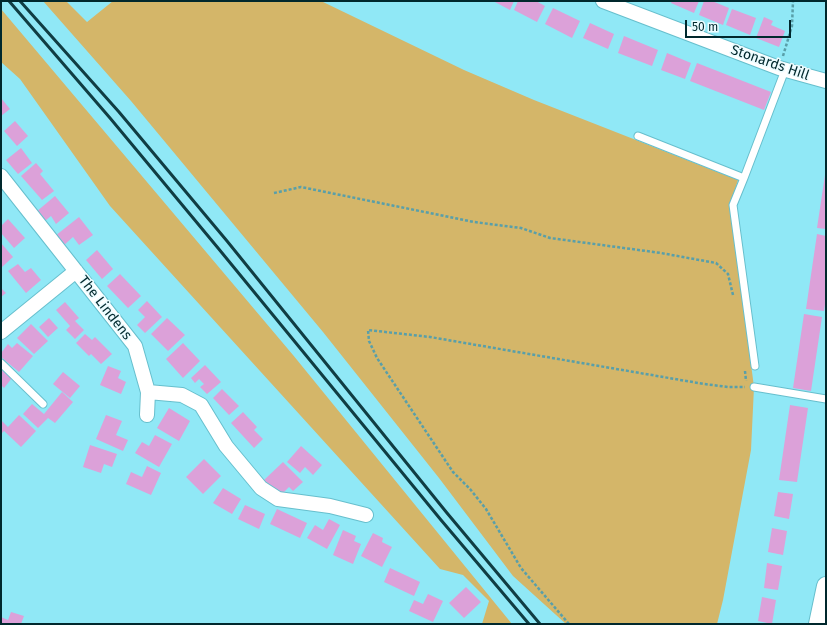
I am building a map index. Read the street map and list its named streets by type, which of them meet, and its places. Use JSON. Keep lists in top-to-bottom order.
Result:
{
  "streets": {
    "street": ["Stonards Hill", "The Lindens"]
  },
  "scale_bar": "50 m"
}
